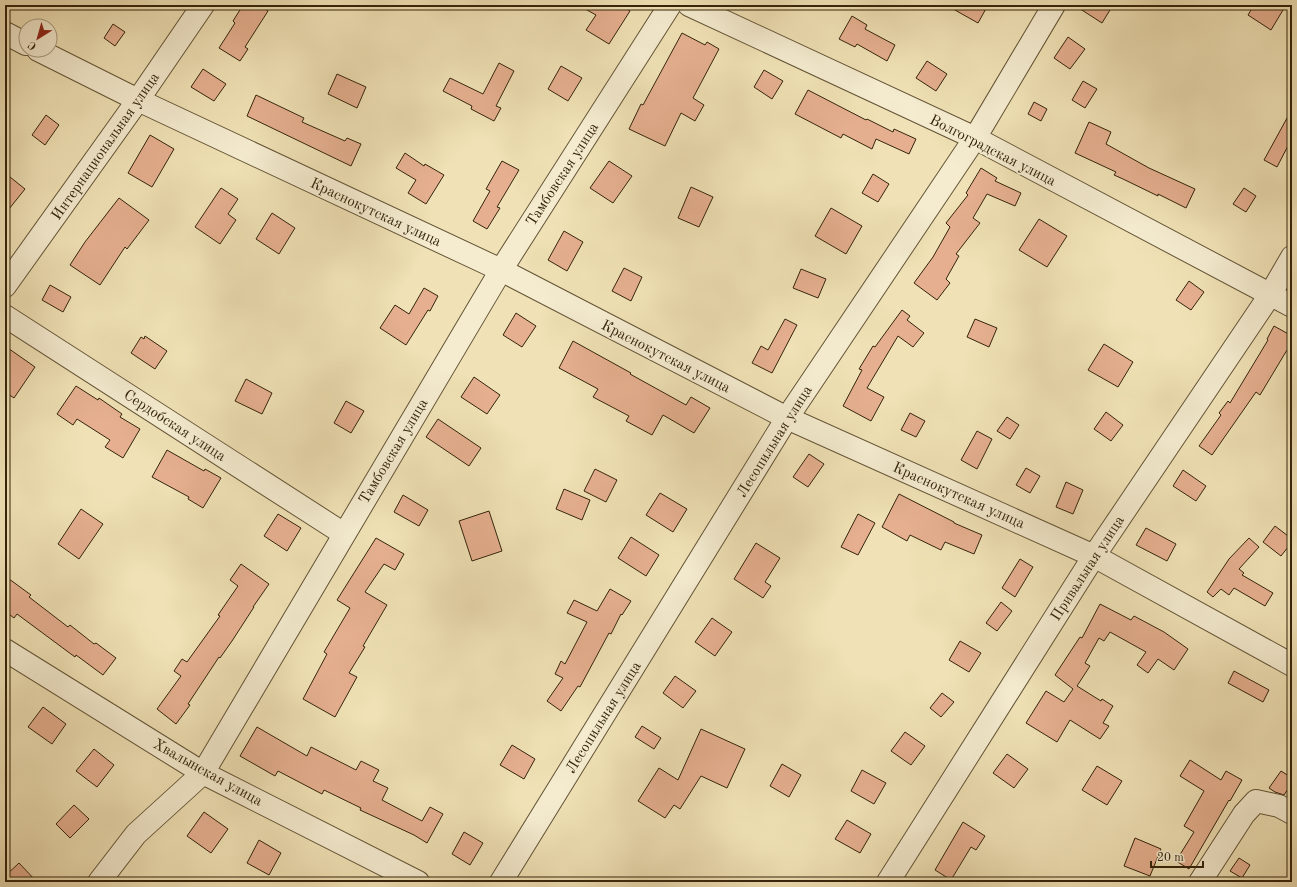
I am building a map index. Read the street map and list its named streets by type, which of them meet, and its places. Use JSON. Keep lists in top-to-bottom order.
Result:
{
  "streets": {
    "street": [
      "Интернациональная улица",
      "Волгоградская улица",
      "Тамбовская улица",
      "Краснокутская улица",
      "Сердобская улица",
      "Лесопильная улица",
      "Привальная улица",
      "Хвалынская улица"
    ]
  },
  "crossings": [
    ["Интернациональная улица", "Краснокутская улица"],
    ["Волгоградская улица", "Лесопильная улица"],
    ["Волгоградская улица", "Привальная улица"],
    ["Тамбовская улица", "Краснокутская улица"],
    ["Тамбовская улица", "Сердобская улица"],
    ["Тамбовская улица", "Хвалынская улица"],
    ["Краснокутская улица", "Лесопильная улица"],
    ["Краснокутская улица", "Привальная улица"]
  ],
  "scale_bar": "20 m",
  "north": "bottom left"
}
